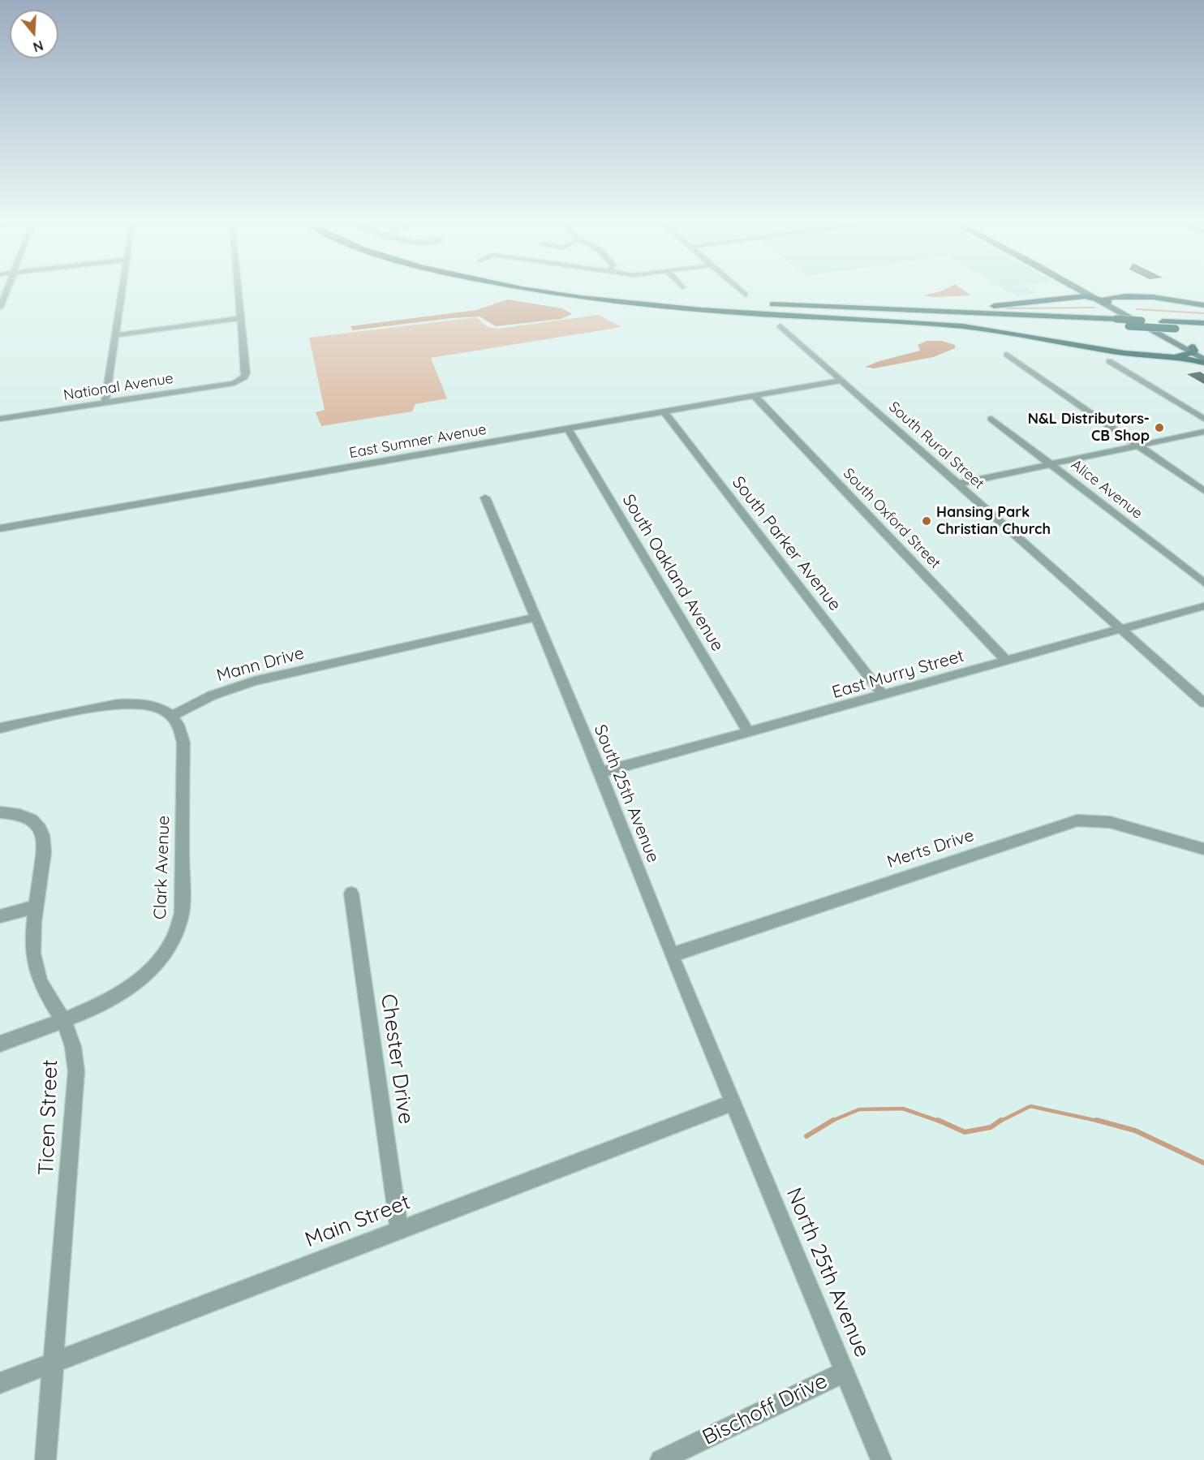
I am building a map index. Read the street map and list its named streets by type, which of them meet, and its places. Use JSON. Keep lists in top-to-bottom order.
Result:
{
  "streets": {
    "street": [
      "National Avenue",
      "East Sumner Avenue",
      "South Rural Street",
      "Alice Avenue",
      "South Oxford Street",
      "South Parker Avenue",
      "South Oakland Avenue",
      "Mann Drive",
      "East Murry Street",
      "South 25th Avenue",
      "Merts Drive",
      "Clark Avenue",
      "Chester Drive",
      "Ticen Street",
      "Main Street",
      "North 25th Avenue",
      "Bischoff Drive"
    ]
  },
  "crossings": [
    ["East Sumner Avenue", "South Rural Street"],
    ["East Sumner Avenue", "South Oxford Street"],
    ["East Sumner Avenue", "South Parker Avenue"],
    ["East Sumner Avenue", "South Oakland Avenue"],
    ["South Rural Street", "East Murry Street"],
    ["South Oxford Street", "East Murry Street"],
    ["South Parker Avenue", "East Murry Street"],
    ["South Oakland Avenue", "East Murry Street"],
    ["Mann Drive", "South 25th Avenue"],
    ["Mann Drive", "Clark Avenue"],
    ["East Murry Street", "South 25th Avenue"],
    ["South 25th Avenue", "Merts Drive"],
    ["South 25th Avenue", "Main Street"],
    ["South 25th Avenue", "North 25th Avenue"],
    ["Clark Avenue", "Ticen Street"],
    ["Chester Drive", "Main Street"],
    ["Ticen Street", "Main Street"],
    ["Main Street", "North 25th Avenue"],
    ["North 25th Avenue", "Bischoff Drive"]
  ],
  "places": ["N&L Distributors- CB Shop", "Hansing Park Christian Church"],
  "north": "bottom"
}
